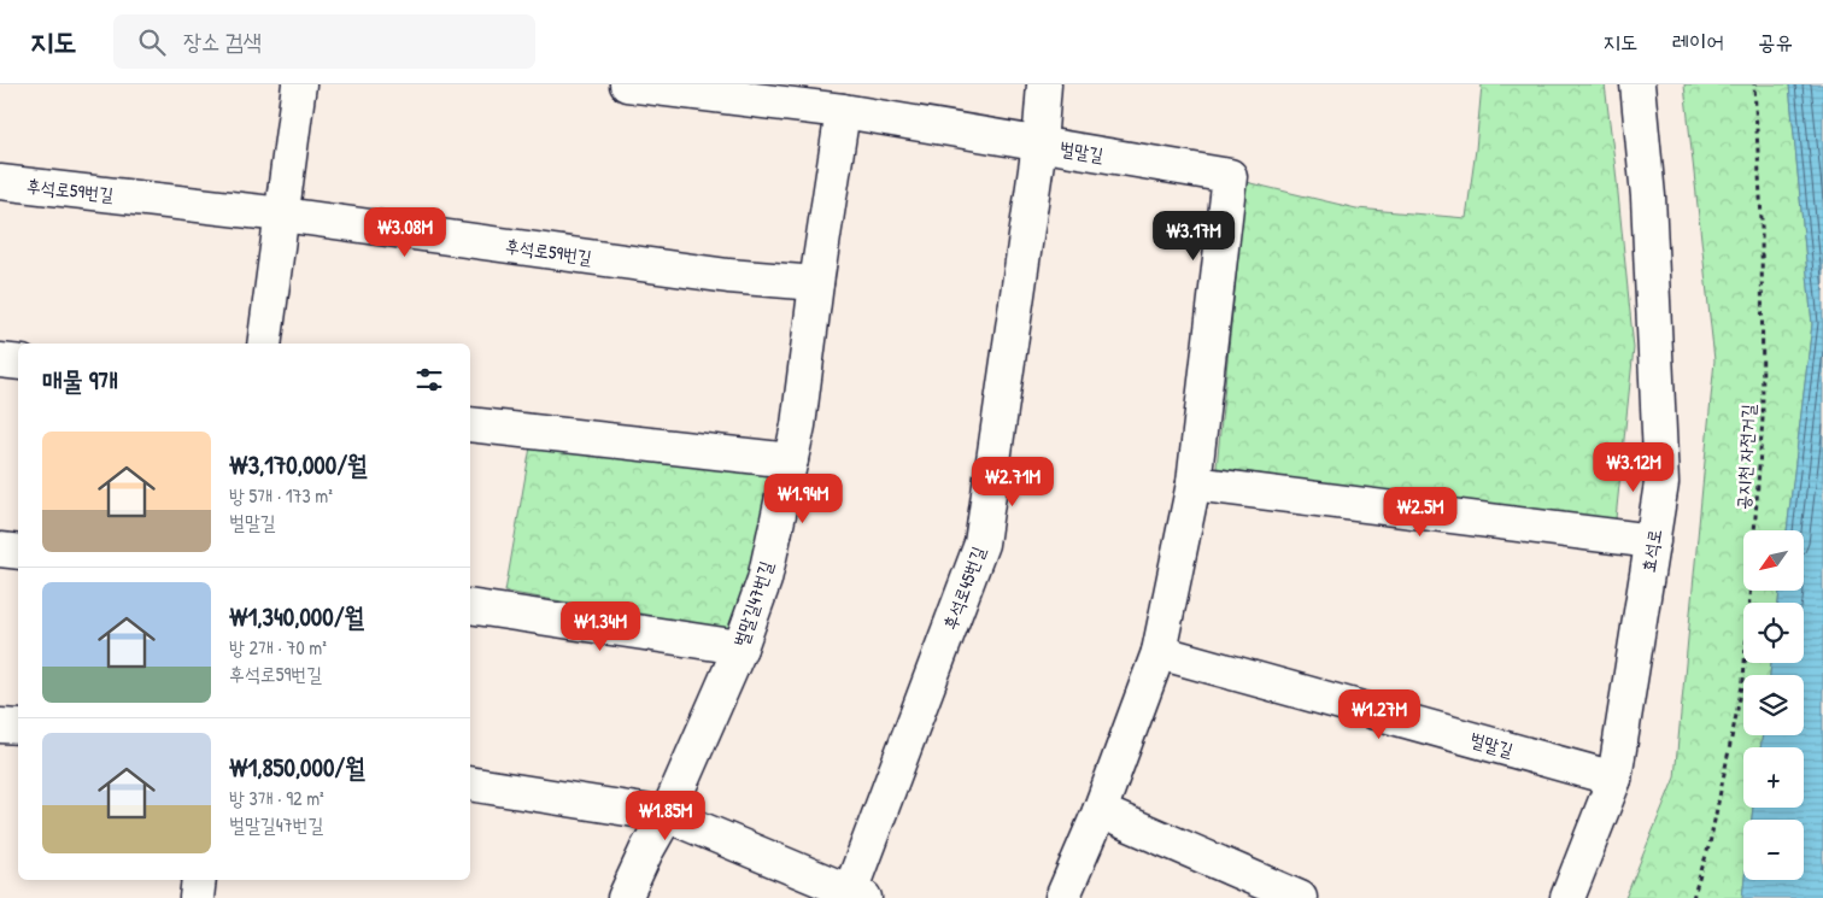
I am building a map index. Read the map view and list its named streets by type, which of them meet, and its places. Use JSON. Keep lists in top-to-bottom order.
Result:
{
  "streets": {
    "street": [
      "벌말길",
      "후석로59번길",
      "효석로",
      "후석로45번길",
      "벌말길47번길"
    ],
    "path": ["공지천 자전거길"]
  },
  "crossings": [
    ["벌말길", "효석로"],
    ["벌말길", "후석로45번길"],
    ["벌말길", "벌말길47번길"],
    ["후석로59번길", "벌말길47번길"]
  ],
  "north": "bottom left",
  "page": {
    "header": "지도",
    "search": "장소 검색",
    "nav": ["지도", "레이어", "공유"],
    "price": [
      "₩3.08M",
      "₩3.17M",
      "₩3.12M",
      "₩2.71M",
      "₩1.94M",
      "₩2.5M",
      "₩1.34M",
      "₩1.27M",
      "₩1.85M"
    ],
    "heading": "매물 9개",
    "list": [
      {
        "name": "₩3,170,000/월",
        "note": "방 5개 · 173 m² · 벌말길"
      },
      {
        "name": "₩1,340,000/월",
        "note": "방 2개 · 70 m² · 후석로59번길"
      },
      {
        "name": "₩1,850,000/월",
        "note": "방 3개 · 92 m² · 벌말길47번길"
      }
    ],
    "map_buttons": ["+", "−"]
  }
}
